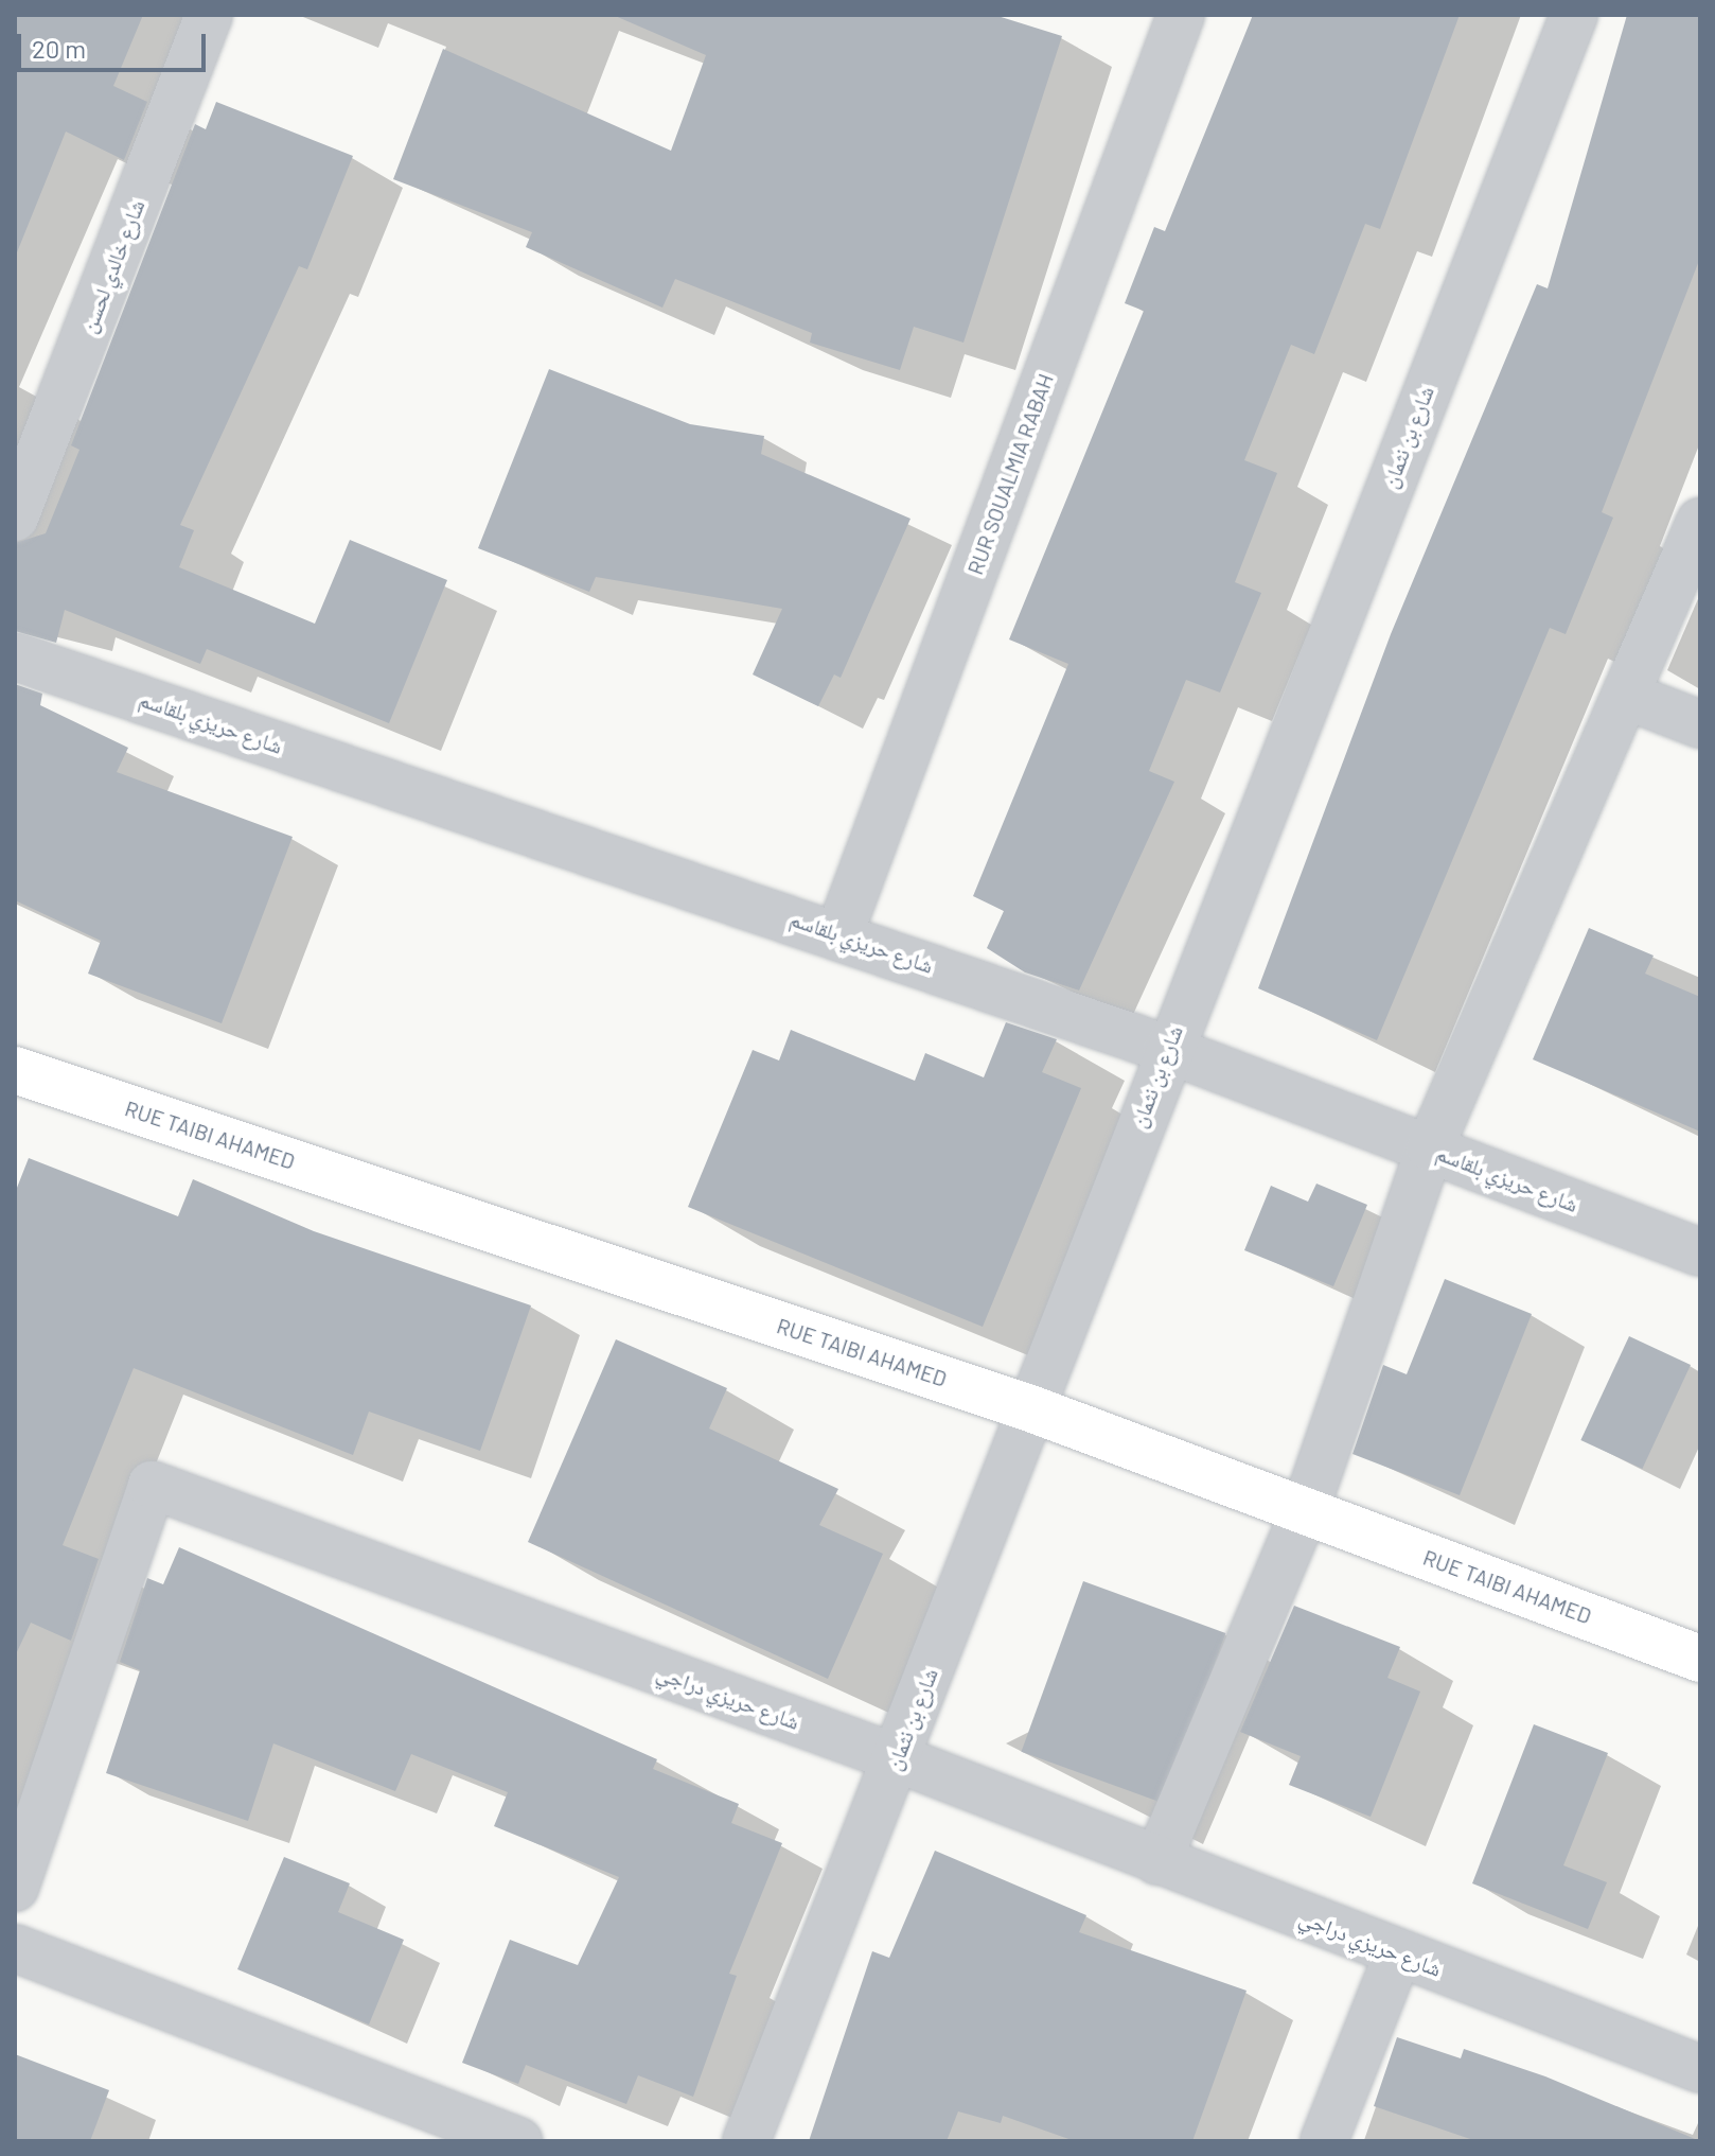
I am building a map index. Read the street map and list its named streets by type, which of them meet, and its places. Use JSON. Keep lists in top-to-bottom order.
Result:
{
  "streets": {
    "street": [
      "شارع خالدي لحسن",
      "شارع بن نثمان",
      "RUR SOUALMIA RABAH",
      "شارع حريزي بلقاسم",
      "RUE TAIBI AHAMED",
      "شارع حريزي دراجي"
    ]
  },
  "crossings": [
    ["شارع بن نثمان", "شارع حريزي بلقاسم"],
    ["شارع بن نثمان", "RUE TAIBI AHAMED"],
    ["شارع بن نثمان", "شارع حريزي دراجي"],
    ["RUR SOUALMIA RABAH", "شارع حريزي بلقاسم"]
  ],
  "scale_bar": "20 m"
}
